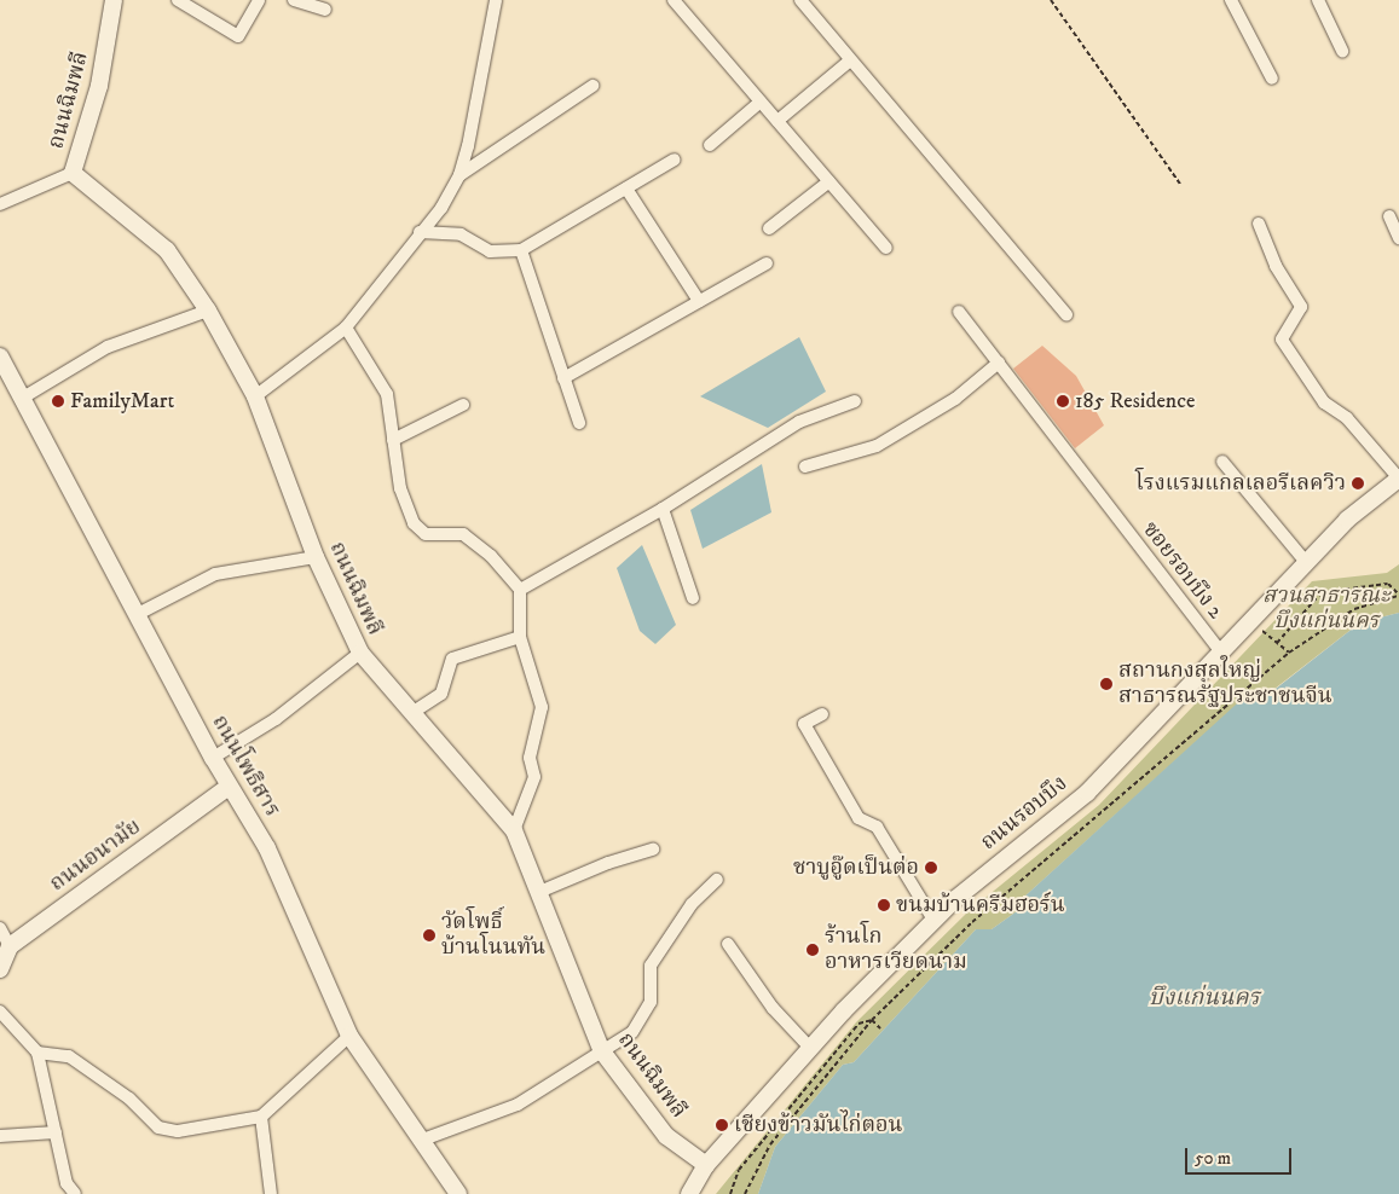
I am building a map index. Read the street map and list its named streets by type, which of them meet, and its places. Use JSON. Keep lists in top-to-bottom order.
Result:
{
  "streets": {
    "street": [
      "ถนนฉิมพลี",
      "ซอยรอบบึง 2",
      "ถนนโพธิสาร",
      "ถนนรอบบึง",
      "ถนนอนามัย"
    ]
  },
  "crossings": [
    ["ถนนฉิมพลี", "ถนนรอบบึง"],
    ["ซอยรอบบึง 2", "ถนนรอบบึง"],
    ["ถนนโพธิสาร", "ถนนอนามัย"]
  ],
  "water": ["บึงแก่นนคร"],
  "parks": ["สวนสาธารณะ บึงแก่นนคร"],
  "places": [
    "FamilyMart",
    "185 Residence",
    "โรงแรมแกลเลอรีเลควิว",
    "สถานกงสุลใหญ่ สาธารณรัฐประชาชนจีน",
    "ชาบูอู๊ดเป็นต่อ",
    "ขนมบ้านครีมฮอร์น",
    "วัดโพธิ์ บ้านโนนทัน",
    "ร้านโก อาหารเวียดนาม",
    "เชียงข้าวมันไก่ตอน"
  ],
  "scale_bar": "50 m"
}
